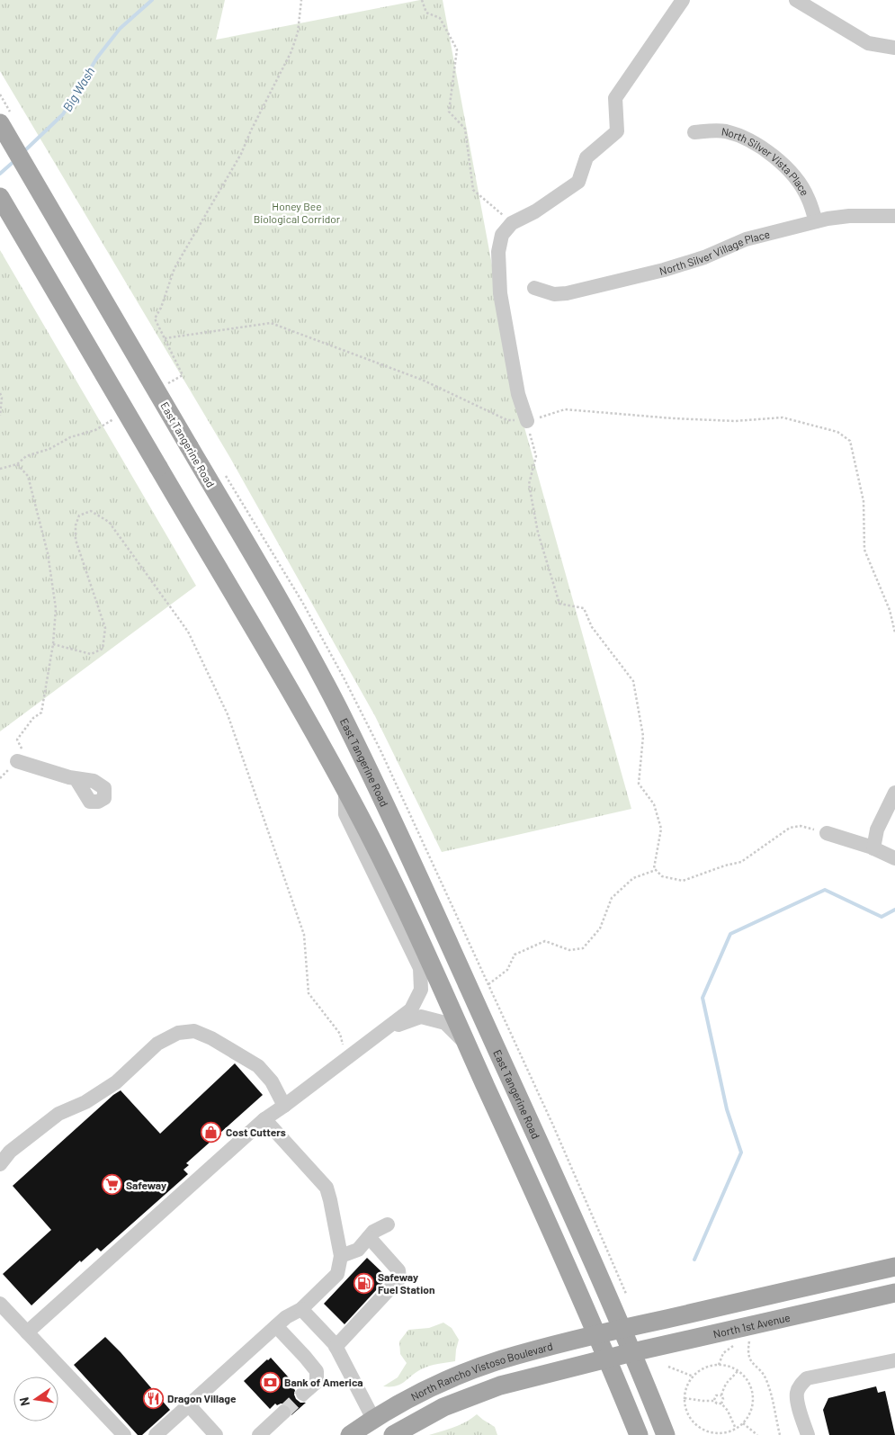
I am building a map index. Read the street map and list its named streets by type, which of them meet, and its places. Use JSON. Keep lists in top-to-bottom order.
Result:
{
  "streets": {
    "main road": ["East Tangerine Road", "North 1st Avenue", "North Rancho Vistoso Boulevard"],
    "street": ["North Silver Vista Place", "North Silver Village Place"]
  },
  "crossings": [
    ["North Silver Vista Place", "North Silver Village Place"],
    ["East Tangerine Road", "North 1st Avenue"],
    ["East Tangerine Road", "North Rancho Vistoso Boulevard"],
    ["North 1st Avenue", "North Rancho Vistoso Boulevard"]
  ],
  "water": ["Big Wash"],
  "parks": ["Honey Bee Biological Corridor"],
  "places": {
    "shop": ["Cost Cutters"],
    "supermarket": ["Safeway"],
    "fuel station": ["Safeway Fuel Station"],
    "bank": ["Bank of America"],
    "restaurant": ["Dragon Village"]
  },
  "north": "left"
}
